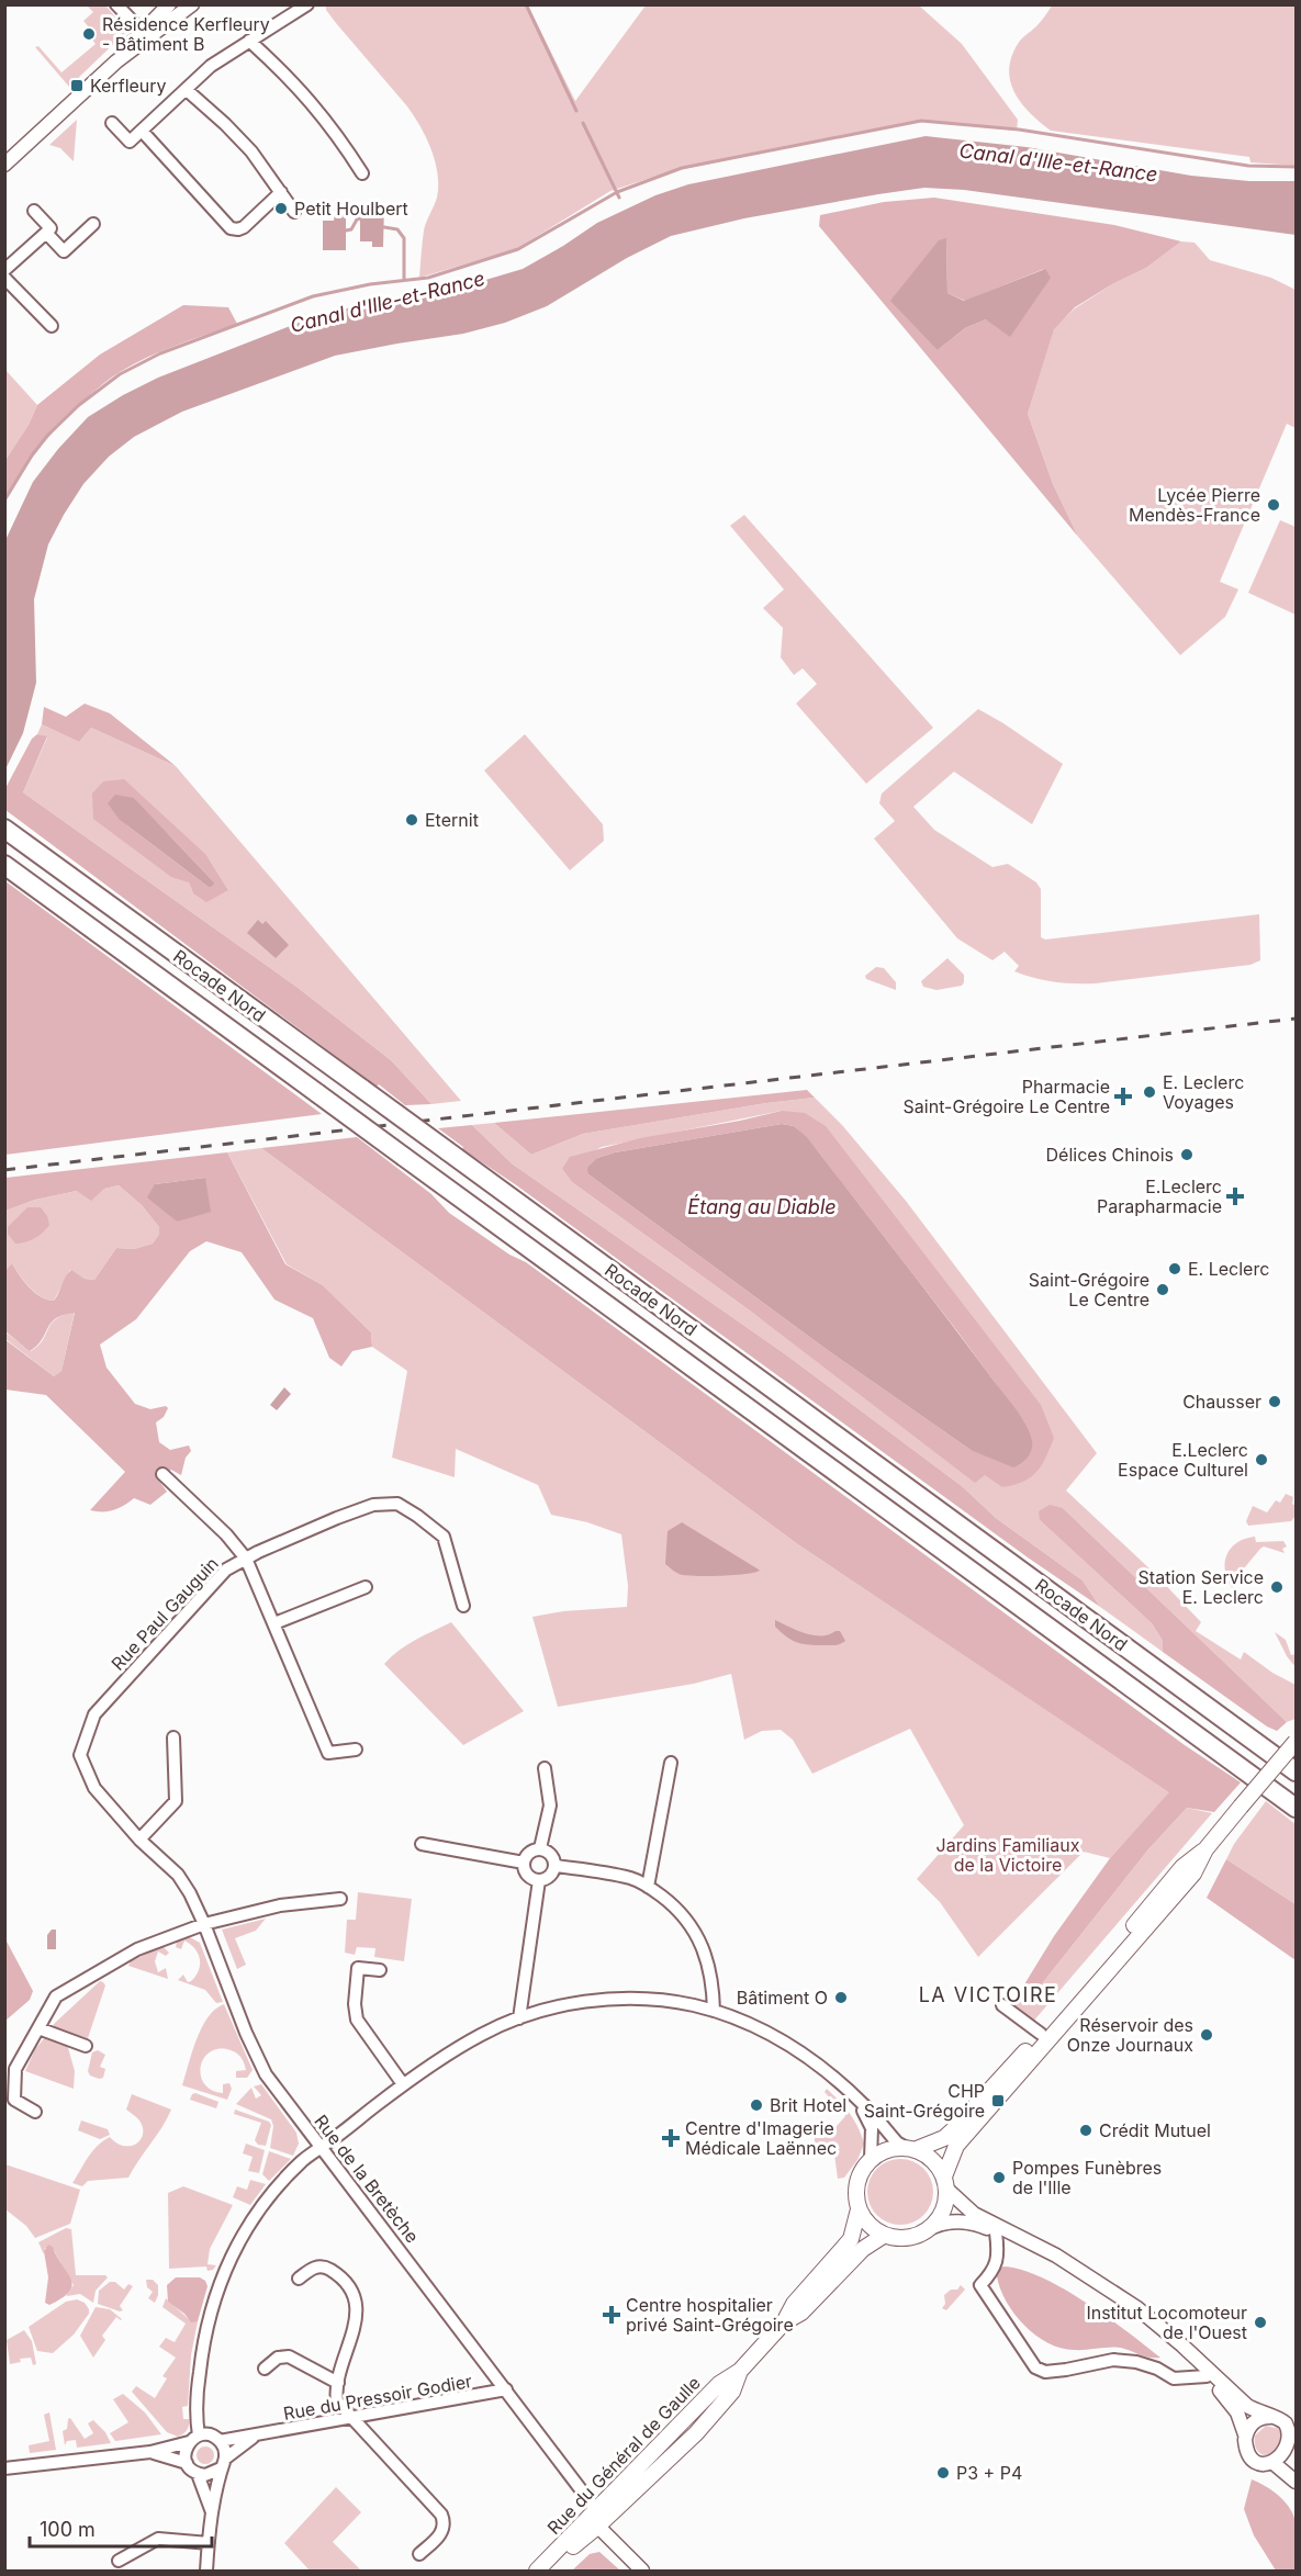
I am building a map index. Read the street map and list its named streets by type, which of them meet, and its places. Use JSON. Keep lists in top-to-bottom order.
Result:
{
  "streets": {
    "highway": ["Rocade Nord"],
    "main road": ["Rue du Général de Gaulle"],
    "street": ["Rue Paul Gauguin", "Rue de la Bretèche", "Rue du Pressoir Godier"]
  },
  "crossings": [
    ["Rue Paul Gauguin", "Rue de la Bretèche"],
    ["Rue de la Bretèche", "Rue du Pressoir Godier"],
    ["Rue de la Bretèche", "Rue du Général de Gaulle"]
  ],
  "districts": ["LA VICTOIRE"],
  "water": ["Canal d'Ille-et-Rance", "Étang au Diable"],
  "parks": ["Jardins Familiaux de la Victoire"],
  "places": {
    "other": [
      "Résidence Kerfleury - Bâtiment B",
      "Petit Houlbert",
      "Lycée Pierre Mendès-France",
      "Eternit",
      "E. Leclerc Voyages",
      "Délices Chinois",
      "E. Leclerc",
      "Saint-Grégoire Le Centre",
      "Chausser",
      "E.Leclerc Espace Culturel",
      "Station Service E. Leclerc",
      "Bâtiment O",
      "Réservoir des Onze Journaux",
      "Brit Hotel",
      "Crédit Mutuel",
      "Pompes Funèbres de l'Ille",
      "Institut Locomoteur de l'Ouest",
      "P3 + P4"
    ],
    "transit": ["Kerfleury", "CHP Saint-Grégoire"],
    "health": [
      "Pharmacie Saint-Grégoire Le Centre",
      "E.Leclerc Parapharmacie",
      "Centre d'Imagerie Médicale Laënnec",
      "Centre hospitalier privé Saint-Grégoire"
    ]
  },
  "scale_bar": "100 m"
}
